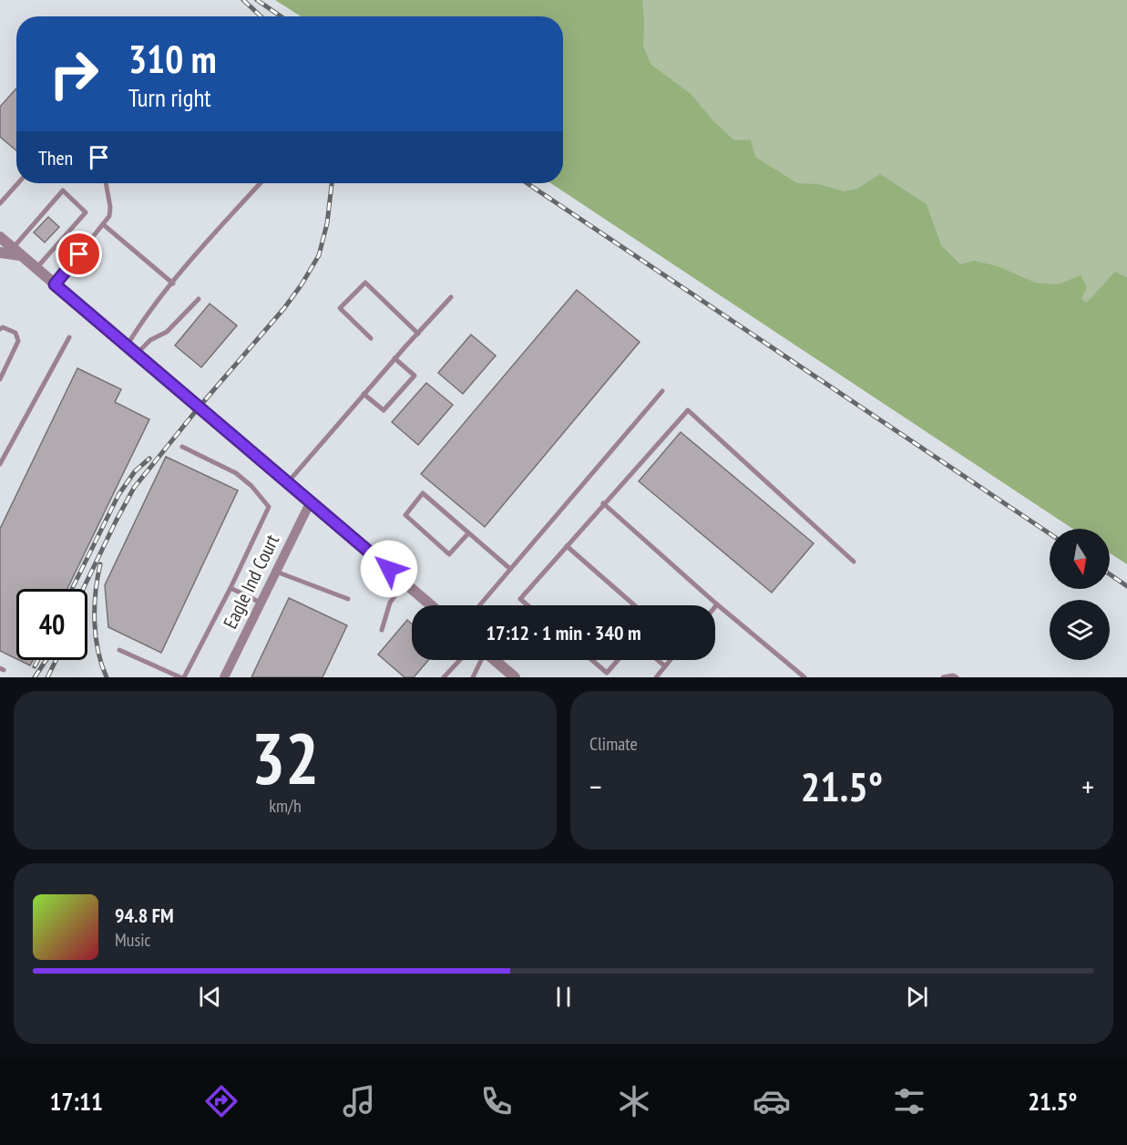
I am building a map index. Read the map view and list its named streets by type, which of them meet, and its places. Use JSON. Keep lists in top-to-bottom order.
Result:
{
  "streets": {
    "street": ["Eagle Ind Court"]
  },
  "north": "bottom",
  "page": {
    "turn": ["310 m", "Turn right"],
    "then": "Then",
    "limit": "40",
    "trip": "17:12 · 1 min · 340 m",
    "tile": [
      ["32", "km/h"],
      "Climate"
    ],
    "heat": ["−", "21.5°", "+"],
    "song": ["94.8 FM", "Music"],
    "tabs": ["17:11", "21.5°"]
  }
}
